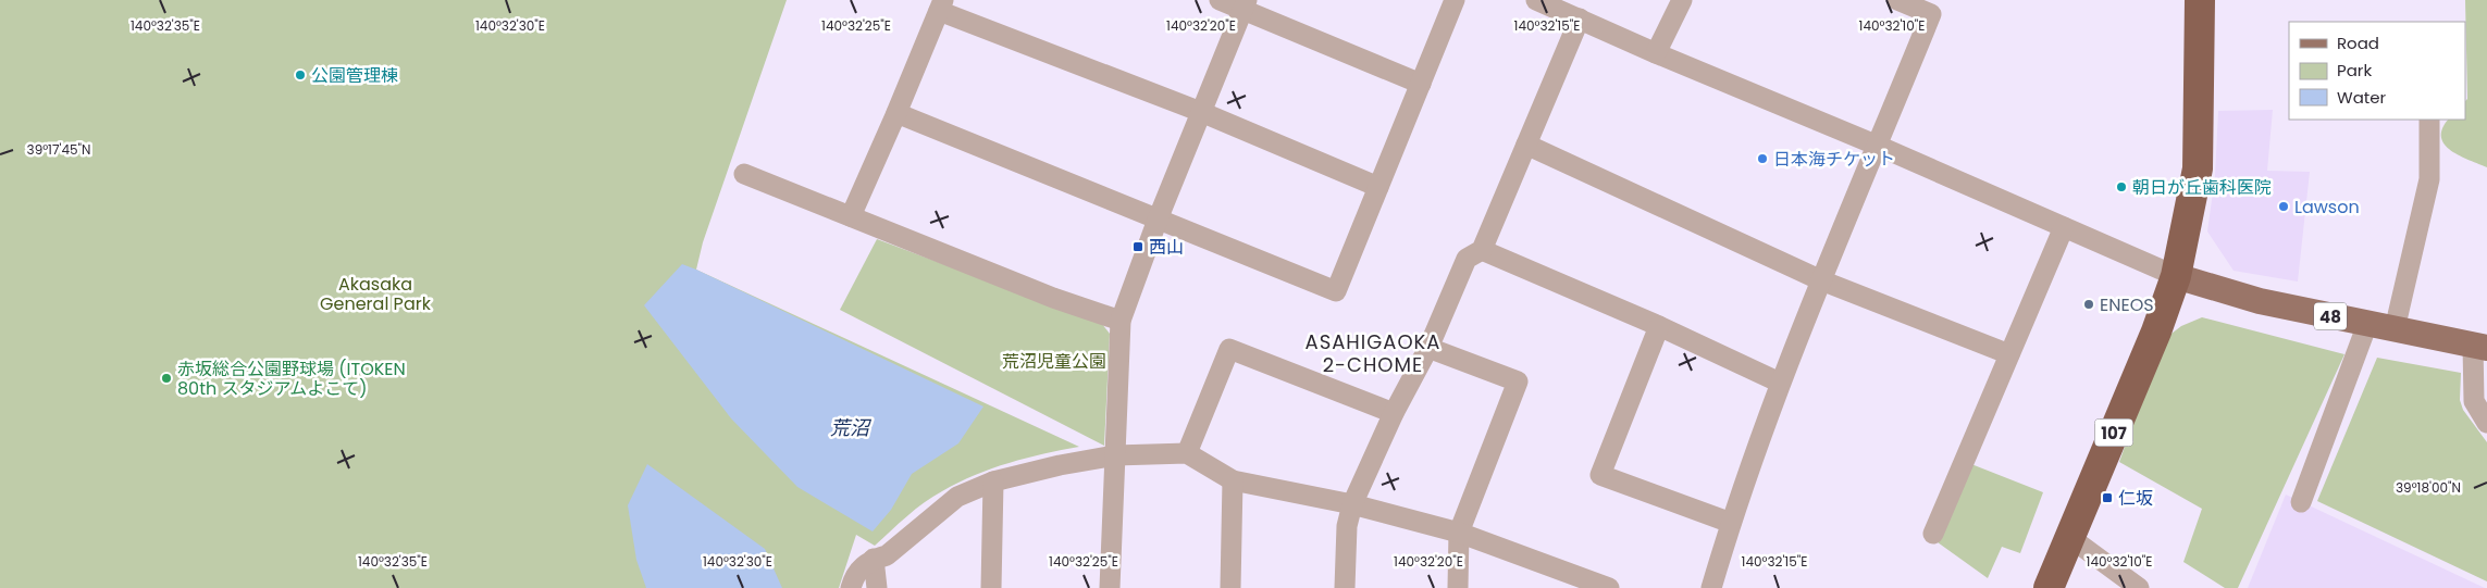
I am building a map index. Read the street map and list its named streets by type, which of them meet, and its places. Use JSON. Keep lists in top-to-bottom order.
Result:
{
  "streets": {
    "highway": ["107"],
    "main road": ["48"]
  },
  "crossings": [
    ["48", "107"]
  ],
  "districts": ["ASAHIGAOKA 2-CHOME"],
  "water": ["荒沼"],
  "parks": ["Akasaka General Park", "荒沼児童公園"],
  "places": {
    "other": [
      "公園管理棟",
      "日本海チケット",
      "朝日が丘歯科医院",
      "Lawson",
      "ENEOS",
      "赤坂総合公園野球場 (ITOKEN 80th スタジアムよこて)"
    ],
    "transit": ["西山", "仁坂"]
  },
  "legend": ["Road", "Park", "Water"],
  "coordinates": [
    "140°32'25\"E",
    "140°32'20\"E",
    "140°32'15\"E",
    "140°32'35\"E",
    "140°32'30\"E",
    "140°32'10\"E",
    "39°17'45\"N",
    "39°18'00\"N"
  ]
}
